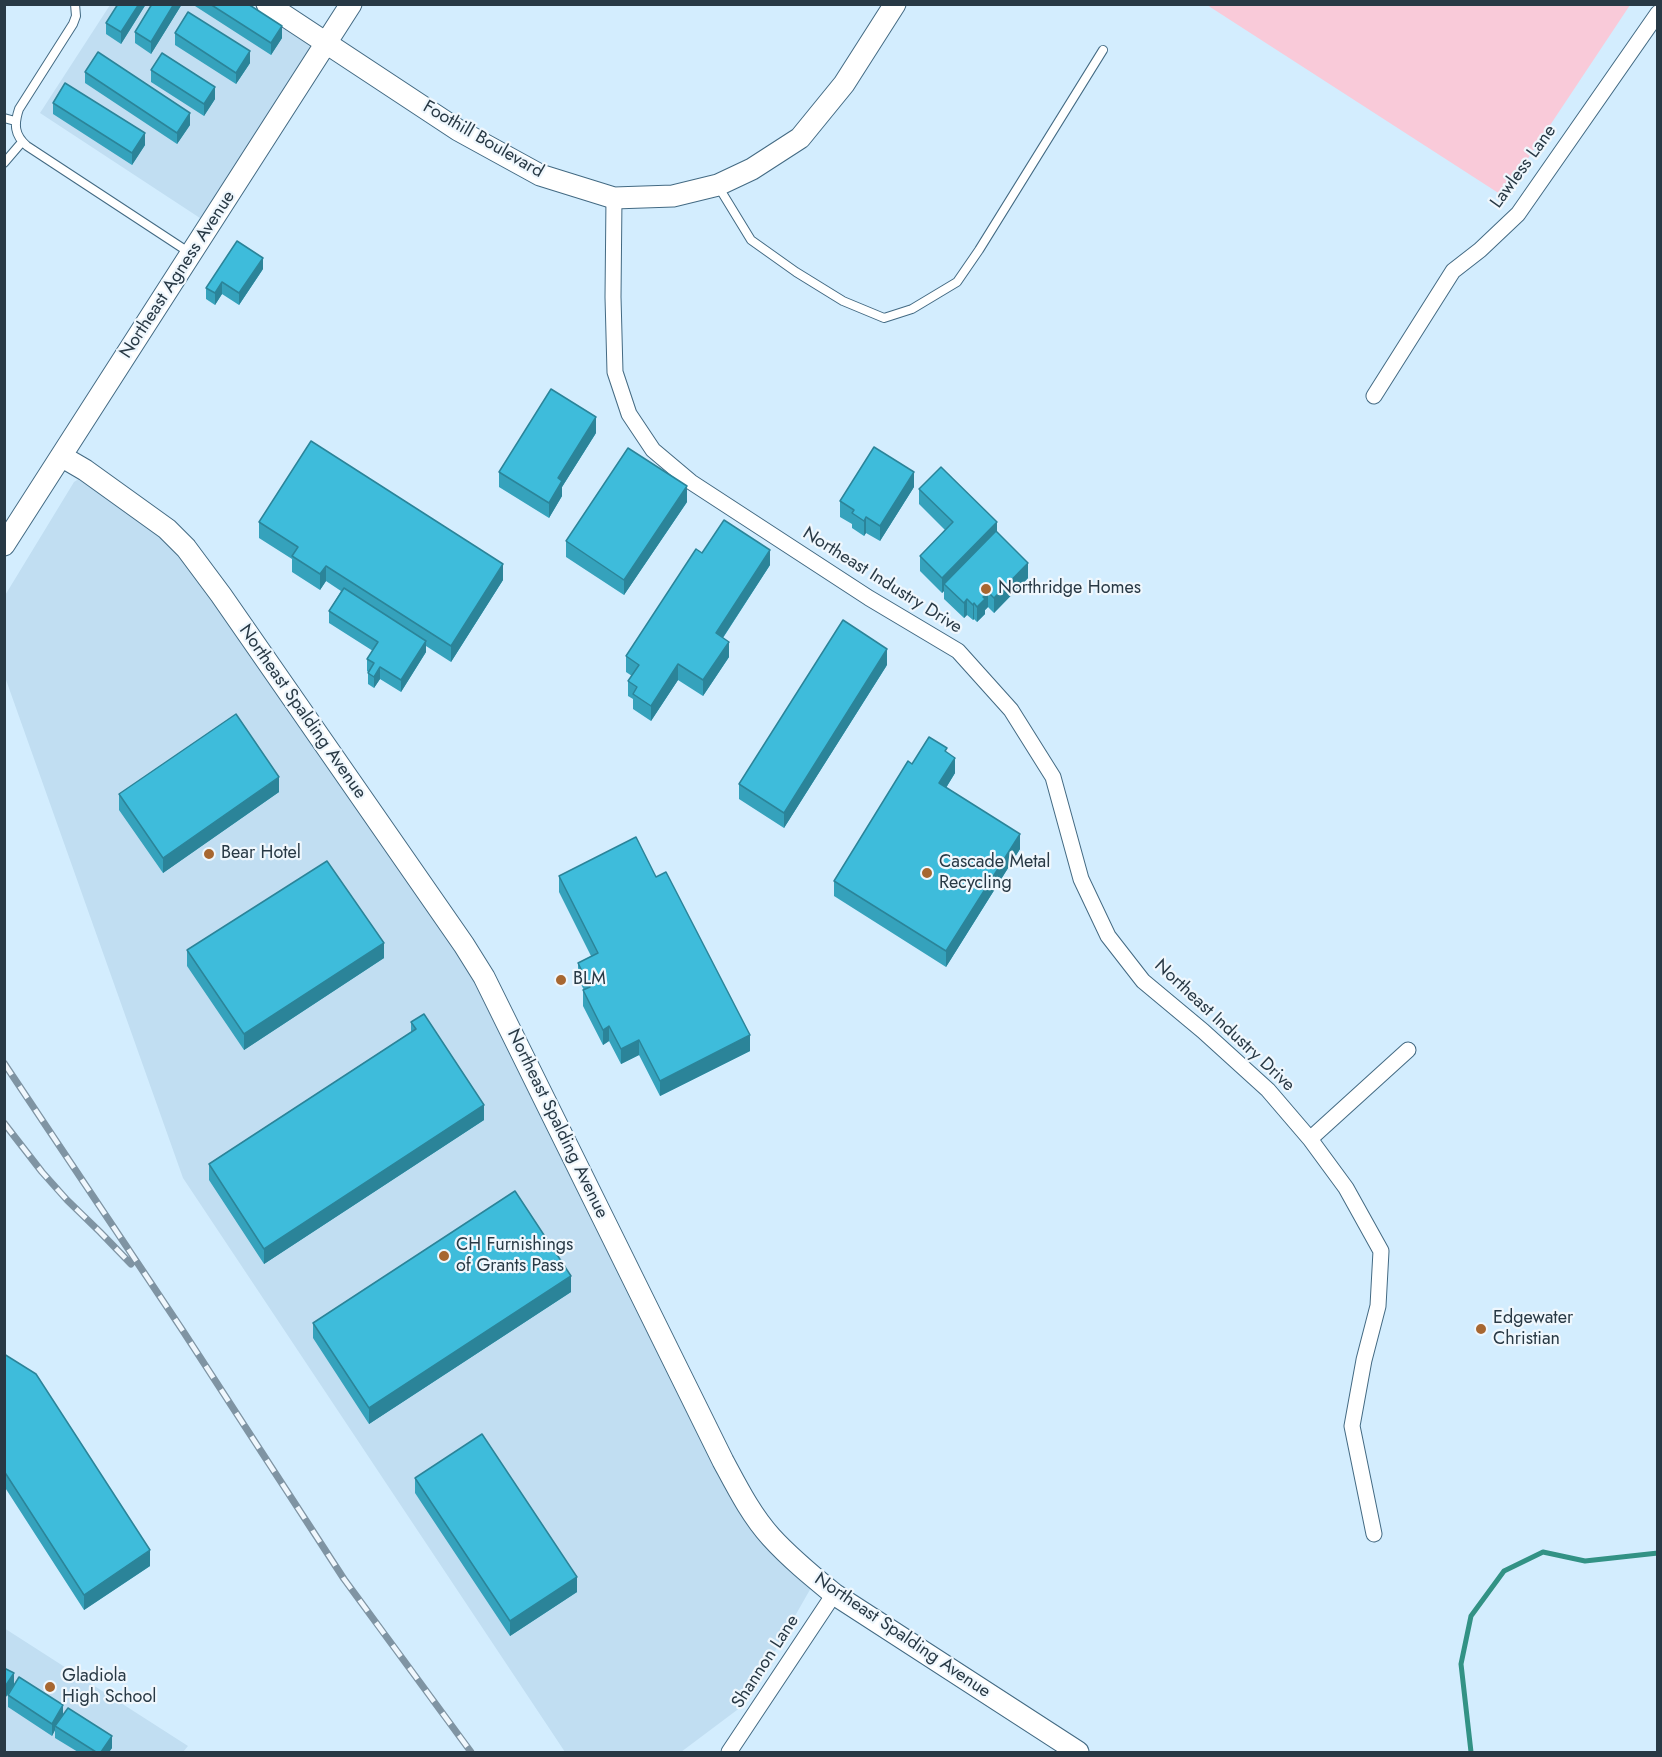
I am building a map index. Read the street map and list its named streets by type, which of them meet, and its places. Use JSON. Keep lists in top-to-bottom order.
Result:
{
  "streets": {
    "street": [
      "Foothill Boulevard",
      "Lawless Lane",
      "Northeast Agness Avenue",
      "Northeast Industry Drive",
      "Northeast Spalding Avenue",
      "Shannon Lane"
    ]
  },
  "crossings": [
    ["Foothill Boulevard", "Northeast Agness Avenue"],
    ["Foothill Boulevard", "Northeast Industry Drive"],
    ["Northeast Agness Avenue", "Northeast Spalding Avenue"],
    ["Northeast Spalding Avenue", "Shannon Lane"]
  ],
  "places": [
    "Northridge Homes",
    "Bear Hotel",
    "Cascade Metal Recycling",
    "BLM",
    "CH Furnishings of Grants Pass",
    "Edgewater Christian",
    "Gladiola High School"
  ]
}
